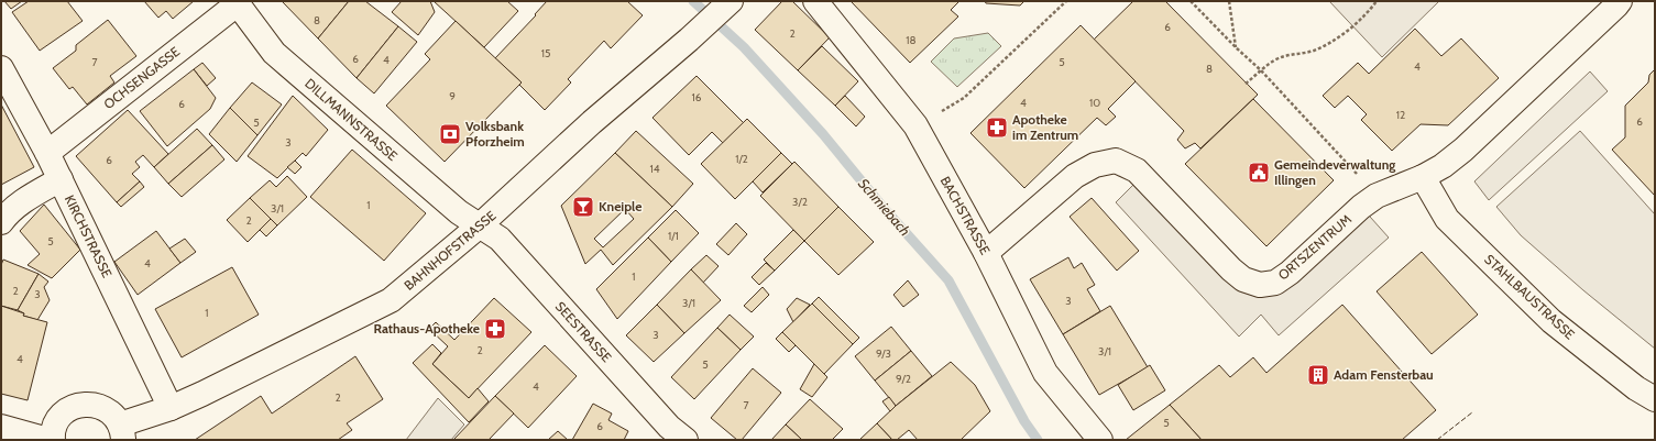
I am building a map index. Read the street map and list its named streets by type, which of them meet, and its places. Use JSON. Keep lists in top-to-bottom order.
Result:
{
  "streets": {
    "street": [
      "OCHSENGASSE",
      "DILLMANNSTRASSE",
      "BACHSTRASSE",
      "KIRCHSTRASSE",
      "ORTSZENTRUM",
      "BAHNHOFSTRASSE",
      "STAHLBAUSTRASSE",
      "SEESTRASSE"
    ]
  },
  "crossings": [
    ["OCHSENGASSE", "DILLMANNSTRASSE"],
    ["OCHSENGASSE", "KIRCHSTRASSE"],
    ["DILLMANNSTRASSE", "BAHNHOFSTRASSE"],
    ["DILLMANNSTRASSE", "SEESTRASSE"],
    ["BACHSTRASSE", "ORTSZENTRUM"],
    ["KIRCHSTRASSE", "BAHNHOFSTRASSE"],
    ["ORTSZENTRUM", "STAHLBAUSTRASSE"],
    ["BAHNHOFSTRASSE", "SEESTRASSE"]
  ],
  "water": ["Schmiebach"],
  "places": {
    "pharmacy": ["Apotheke im Zentrum", "Rathaus-Apotheke"],
    "bank": ["Volksbank Pforzheim"],
    "public building": ["Gemeindeverwaltung Illingen"],
    "bar": ["Kneiple"],
    "building": ["Adam Fensterbau"]
  },
  "house_numbers": [
    "8",
    "6",
    "2",
    "18",
    "15",
    "6",
    "4",
    "7",
    "5",
    "4",
    "8",
    "9",
    "16",
    "4",
    "10",
    "6",
    "12",
    "6",
    "5",
    "3",
    "1/2",
    "6",
    "14",
    "3/2",
    "1",
    "3/1",
    "2",
    "1/1",
    "5",
    "4",
    "1",
    "2",
    "3",
    "3",
    "3/1",
    "1",
    "3",
    "2",
    "3/1",
    "9/3",
    "4",
    "5",
    "9/2",
    "4",
    "2",
    "7",
    "5",
    "6"
  ]
}
